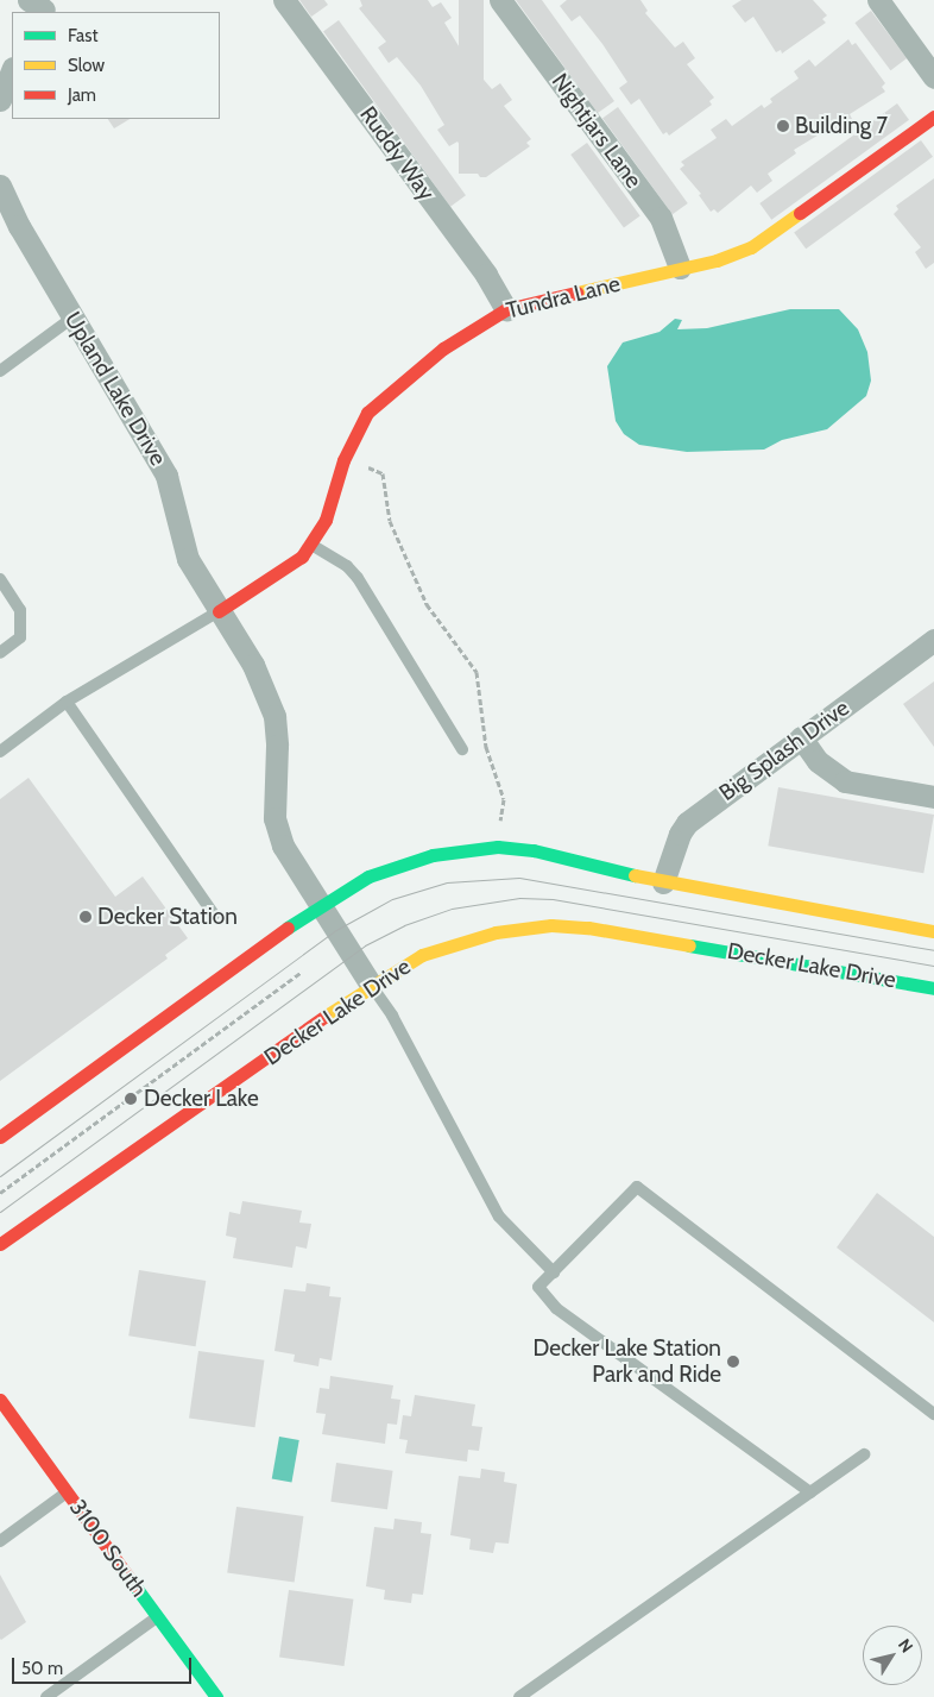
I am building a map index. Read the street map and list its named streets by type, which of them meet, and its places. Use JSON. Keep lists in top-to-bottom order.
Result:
{
  "streets": {
    "street": [
      "Nightjars Lane",
      "Ruddy Way",
      "Tundra Lane",
      "Upland Lake Drive",
      "Big Splash Drive",
      "Decker Lake Drive",
      "3100 South"
    ]
  },
  "crossings": [
    ["Nightjars Lane", "Tundra Lane"],
    ["Ruddy Way", "Tundra Lane"],
    ["Tundra Lane", "Upland Lake Drive"],
    ["Upland Lake Drive", "Decker Lake Drive"]
  ],
  "places": [
    "Building 7",
    "Decker Station",
    "Decker Lake",
    "Decker Lake Station Park and Ride"
  ],
  "legend": ["Fast", "Slow", "Jam"],
  "scale_bar": "50 m",
  "north": "top right"
}
